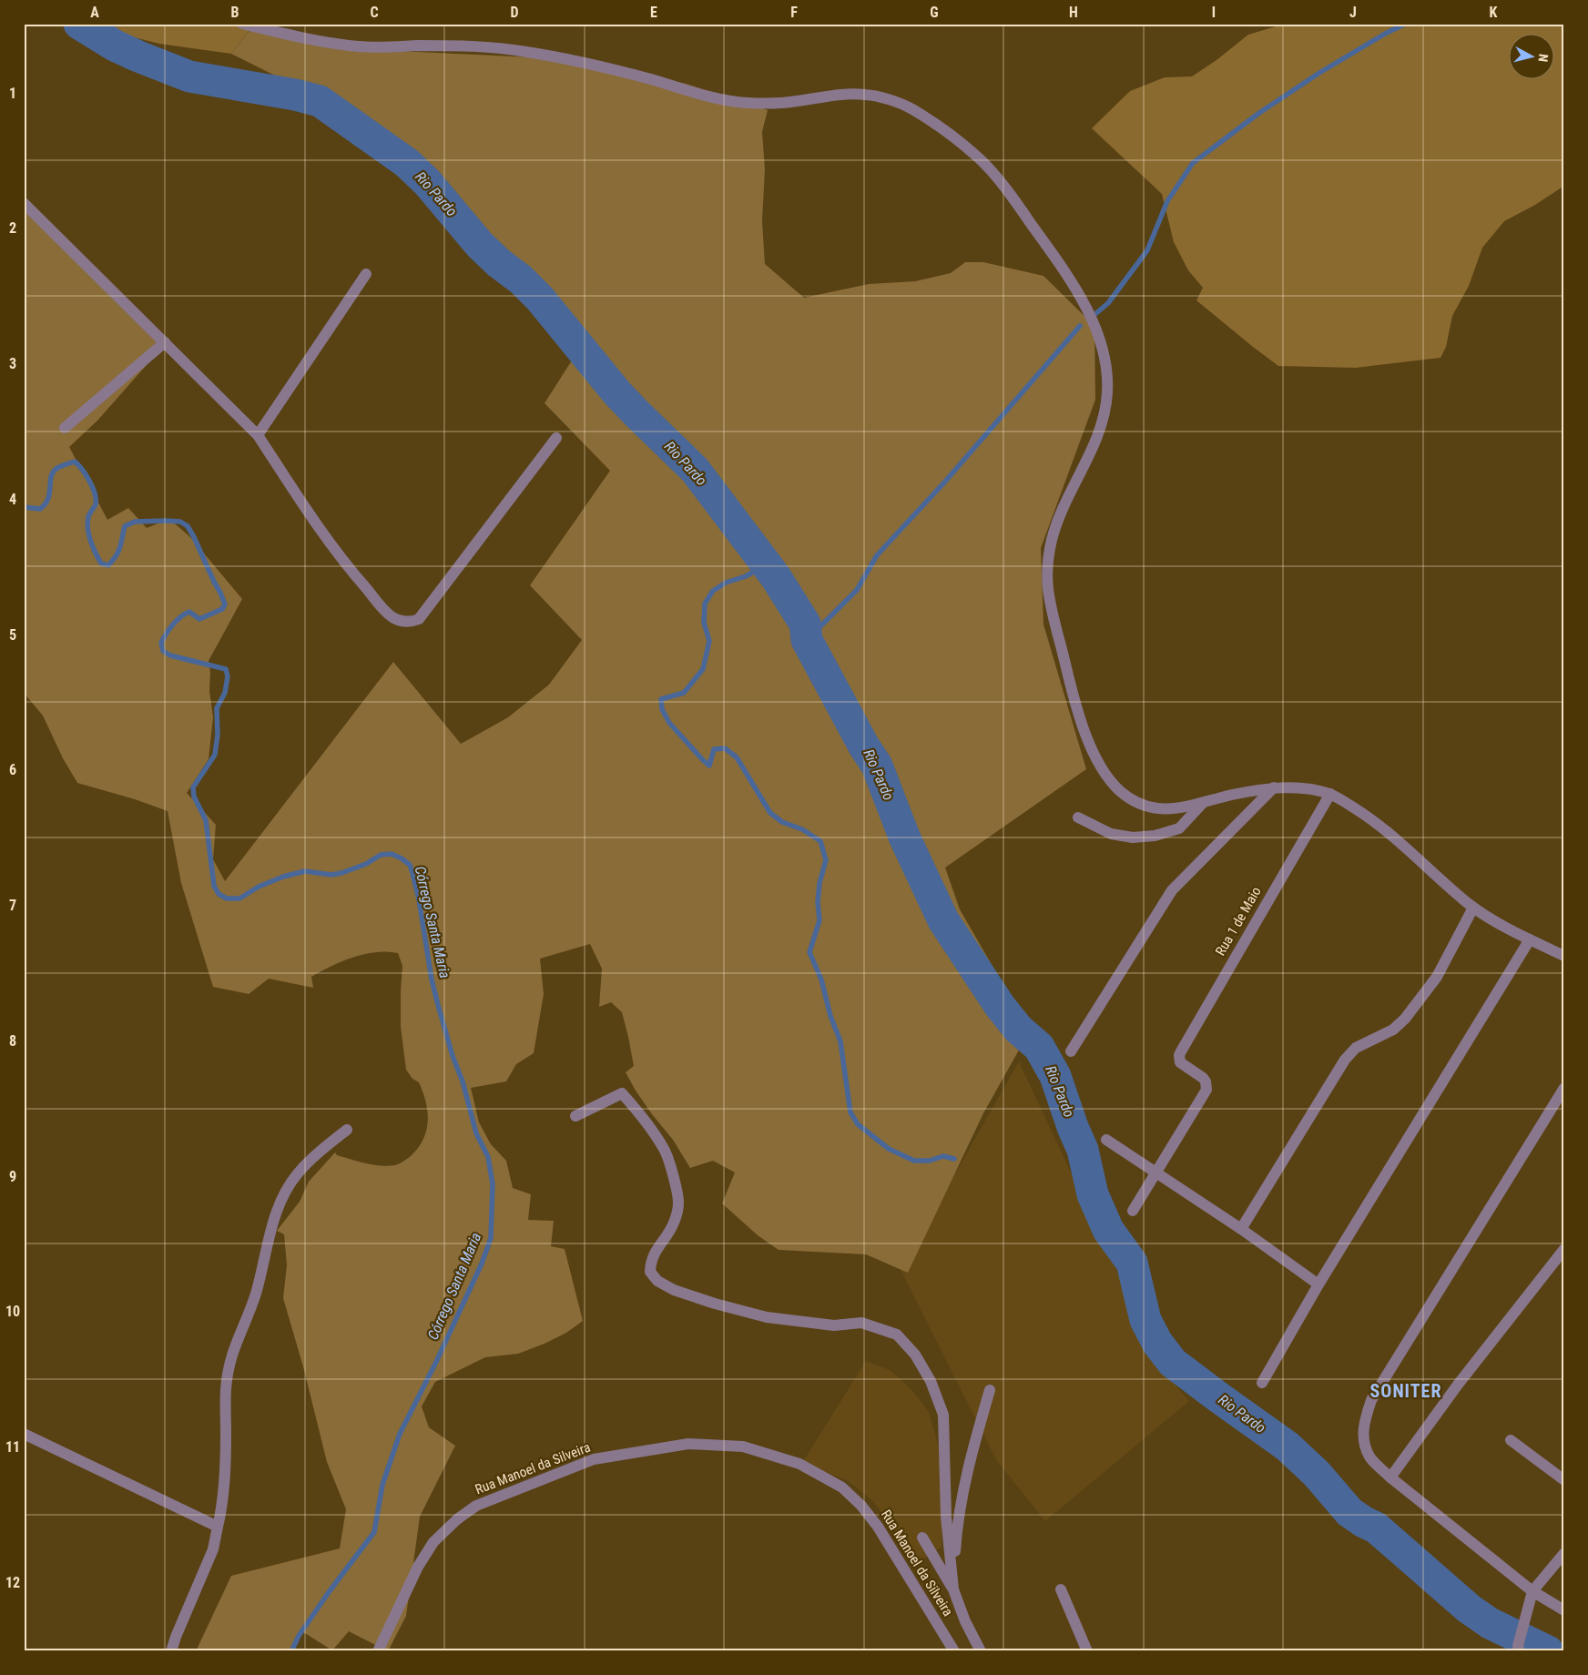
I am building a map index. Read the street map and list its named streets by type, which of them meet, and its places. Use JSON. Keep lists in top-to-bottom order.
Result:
{
  "streets": {
    "street": ["Rua 1 de Maio", "Rua Manoel da Silveira"]
  },
  "districts": ["SONITER"],
  "water": ["Rio Pardo", "Córrego Santa Maria"],
  "north": "right",
  "grid": {
    "columns": [
      "A",
      "B",
      "C",
      "D",
      "E",
      "F",
      "G",
      "H",
      "I",
      "J",
      "K"
    ],
    "rows": [
      "1",
      "2",
      "3",
      "4",
      "5",
      "6",
      "7",
      "8",
      "9",
      "10",
      "11",
      "12"
    ]
  }
}
